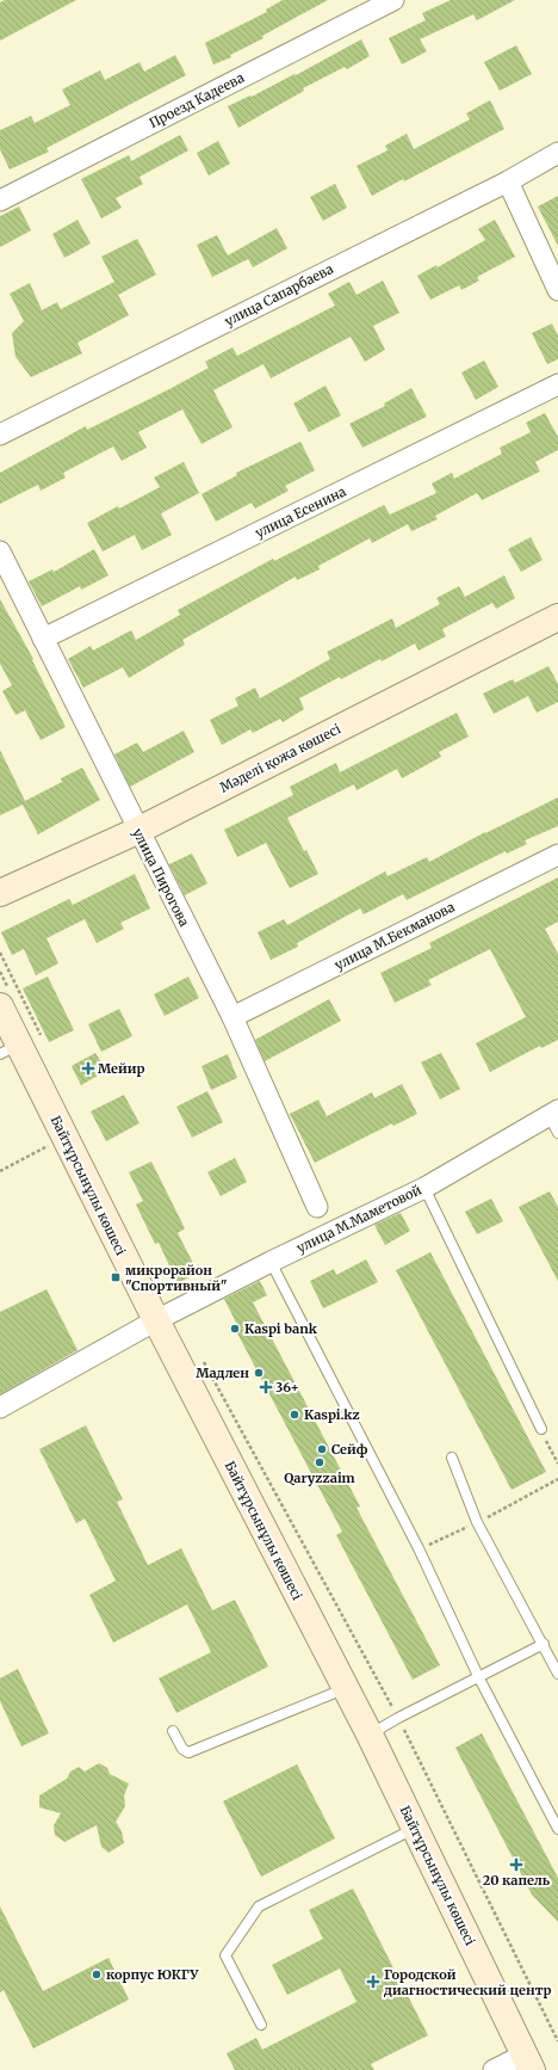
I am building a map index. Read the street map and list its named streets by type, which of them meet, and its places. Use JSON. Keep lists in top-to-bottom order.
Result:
{
  "streets": {
    "main road": ["Мәделі қожа көшесі", "Байтұрсынұлы көшесі"],
    "street": [
      "Проезд Кадеева",
      "улица Сапарбаева",
      "улица Есенина",
      "улица Пирогова",
      "улица М.Бекманова",
      "улица М.Маметовой"
    ]
  },
  "crossings": [
    ["улица Есенина", "улица Пирогова"],
    ["Мәделі қожа көшесі", "улица Пирогова"],
    ["улица Пирогова", "улица М.Бекманова"],
    ["Байтұрсынұлы көшесі", "улица М.Маметовой"]
  ],
  "places": {
    "health": [
      "Мейир",
      "36+",
      "20 капель",
      "Городской диагностический центр"
    ],
    "transit": ["микрорайон \"Спортивный\""],
    "other": [
      "Kaspi bank",
      "Мадлен",
      "Kaspi.kz",
      "Сейф",
      "Qaryzzaim",
      "корпус ЮКГУ"
    ]
  }
}
